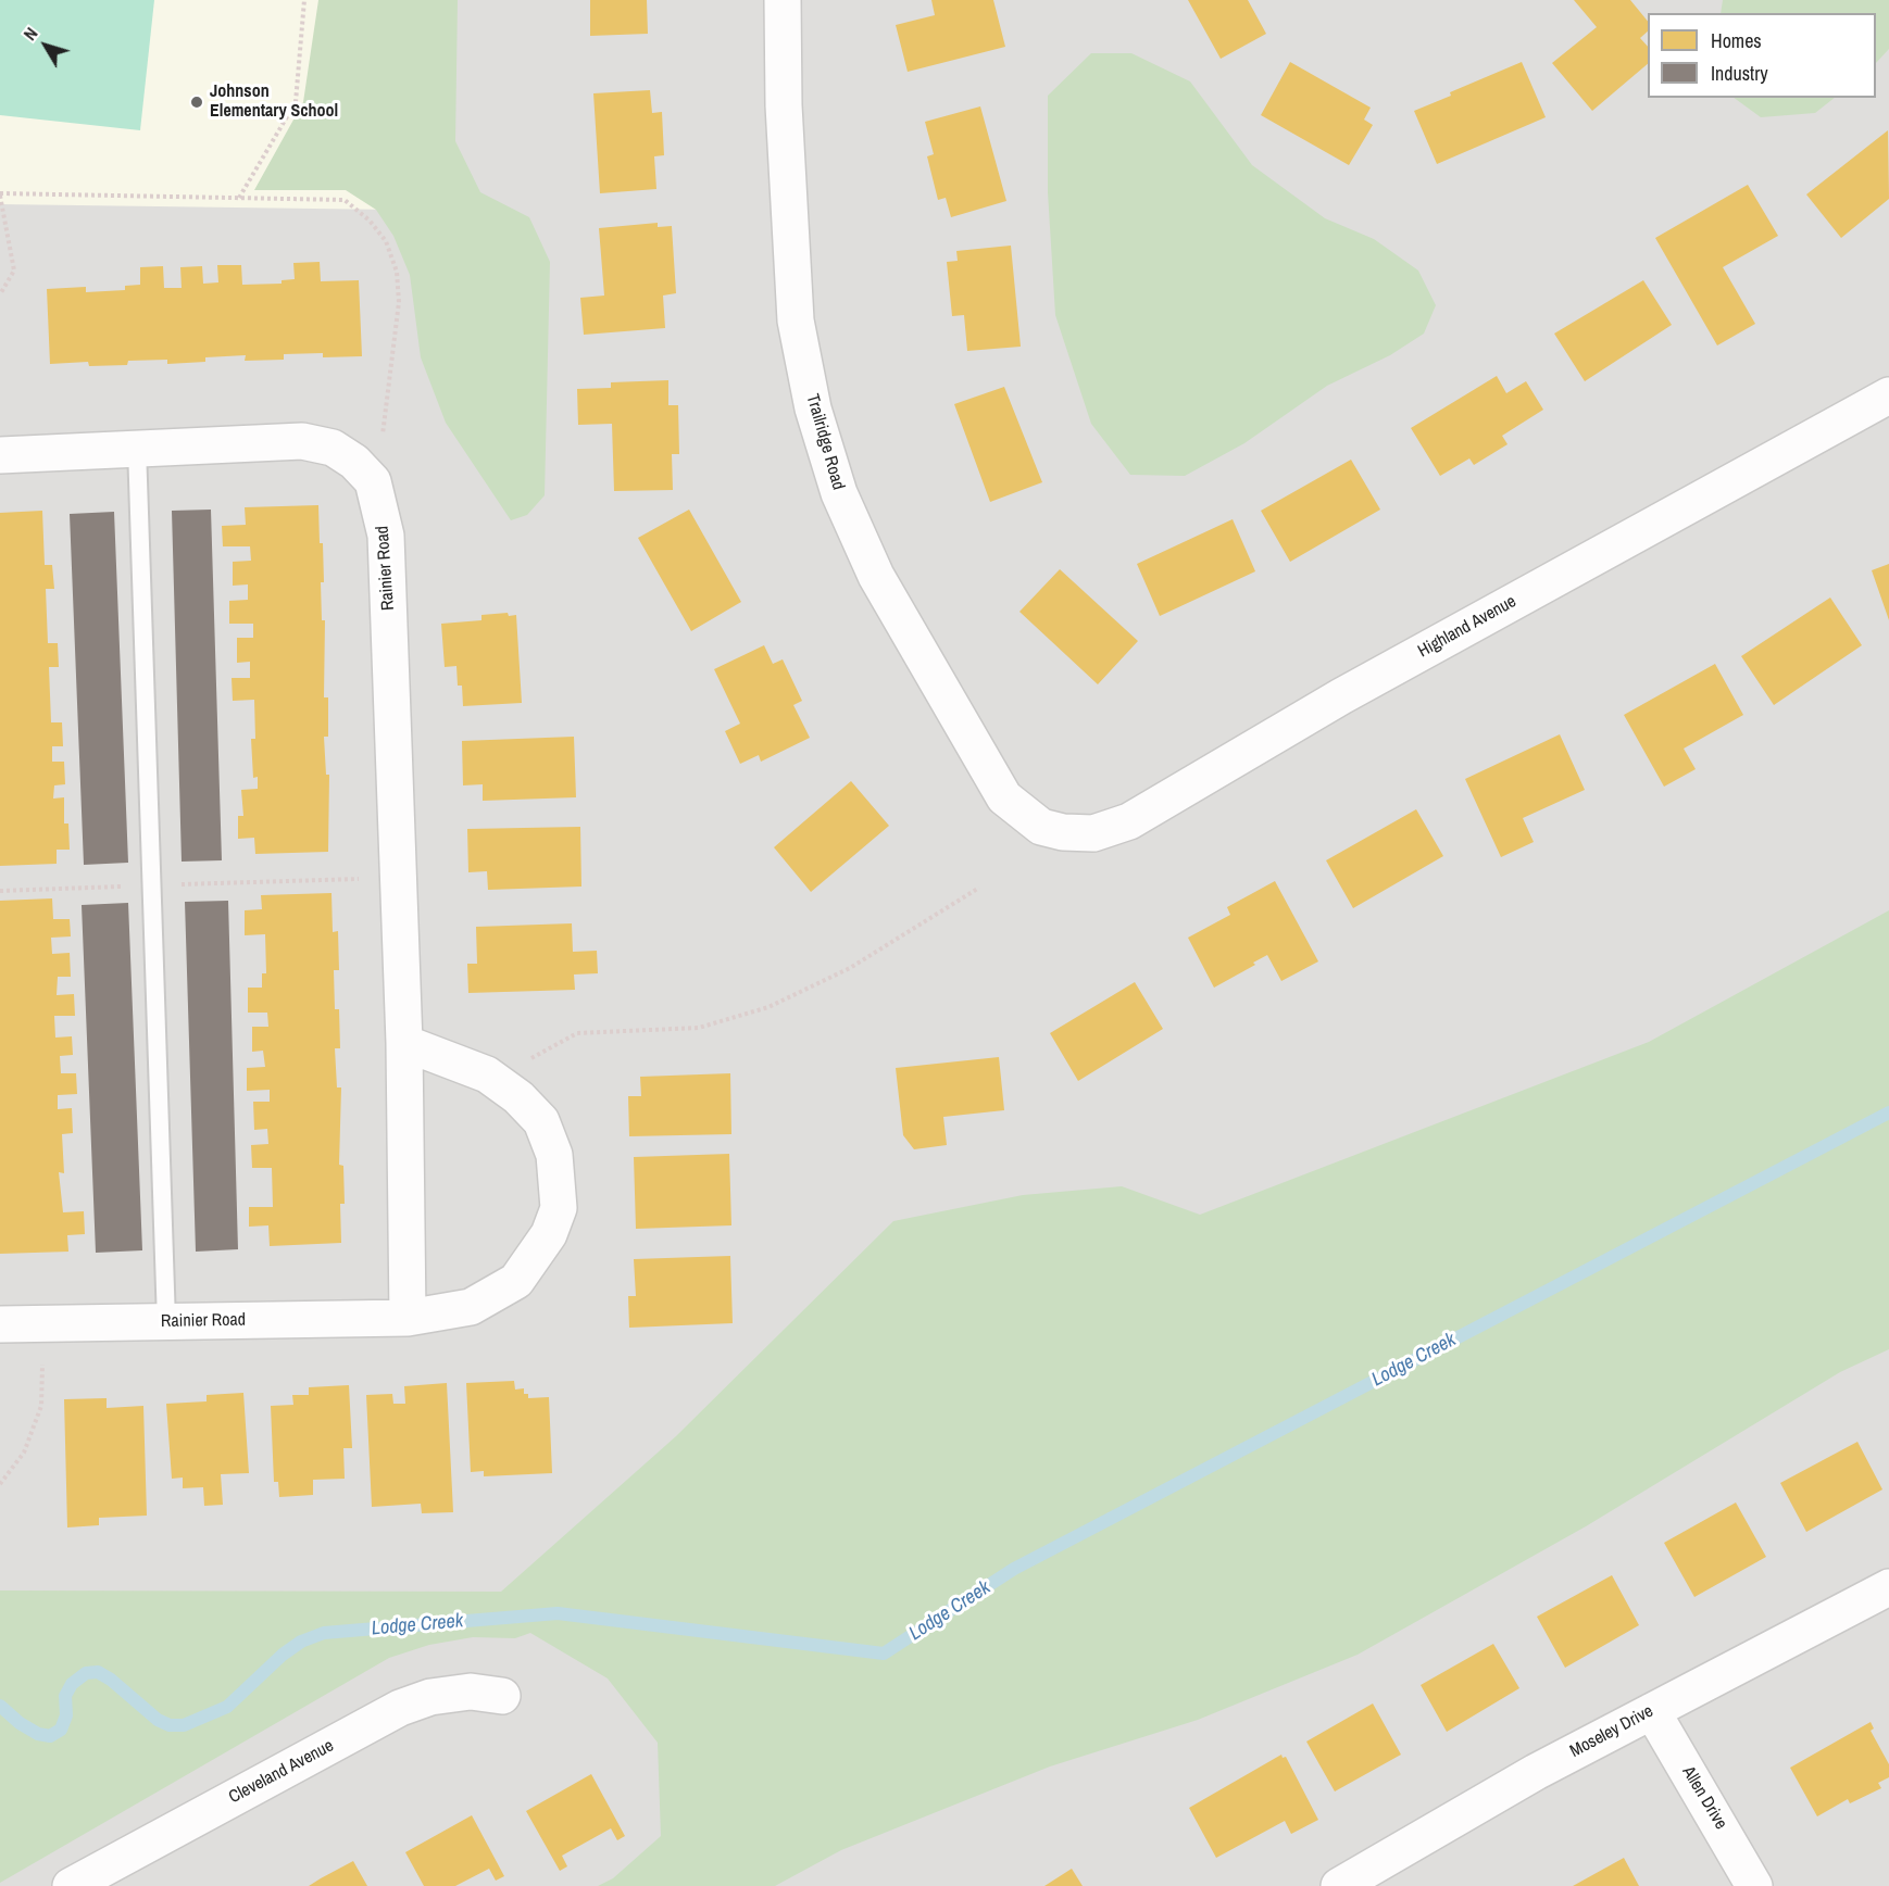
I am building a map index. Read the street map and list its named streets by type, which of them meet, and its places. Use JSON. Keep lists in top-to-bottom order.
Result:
{
  "streets": {
    "street": [
      "Trailridge Road",
      "Rainier Road",
      "Highland Avenue",
      "Moseley Drive",
      "Cleveland Avenue",
      "Allen Drive"
    ]
  },
  "crossings": [
    ["Trailridge Road", "Highland Avenue"],
    ["Moseley Drive", "Allen Drive"]
  ],
  "water": ["Lodge Creek"],
  "places": ["Johnson Elementary School"],
  "legend": ["Homes", "Industry"],
  "north": "top left"
}
